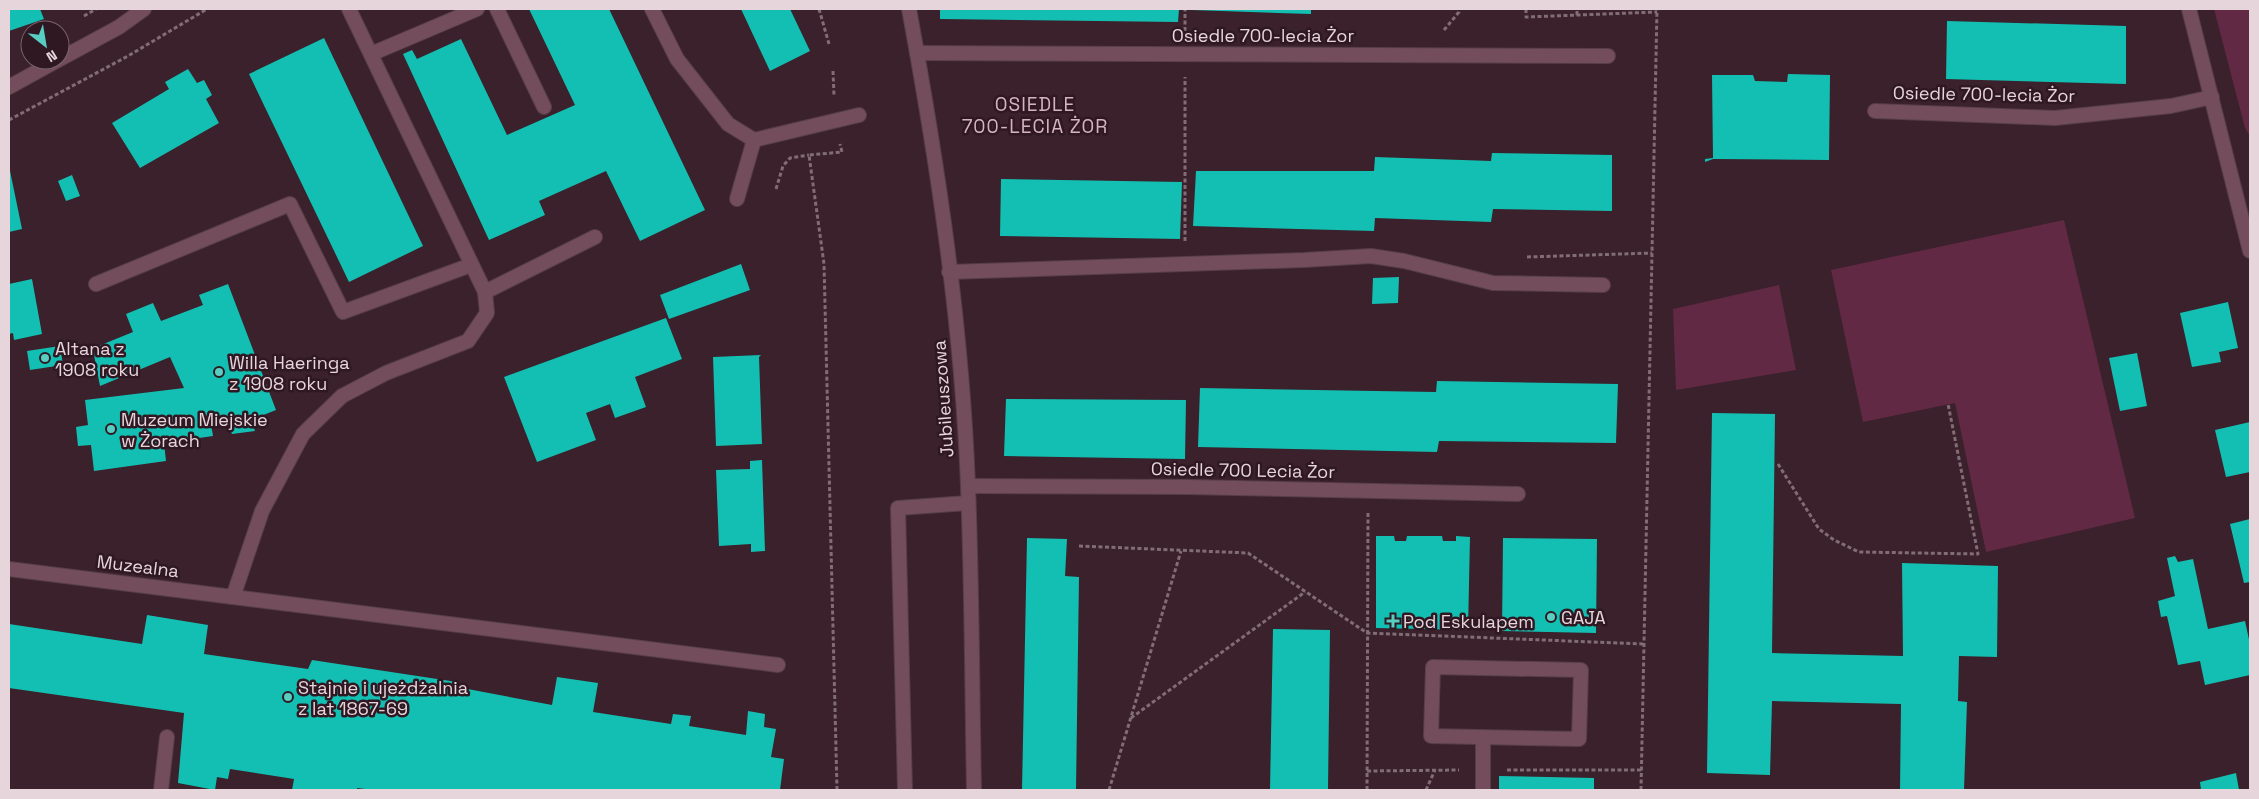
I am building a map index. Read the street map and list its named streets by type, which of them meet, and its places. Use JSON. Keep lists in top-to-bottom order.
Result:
{
  "streets": {
    "street": [
      "Osiedle 700-lecia Żor",
      "Jubileuszowa",
      "Osiedle 700 Lecia Żor",
      "Muzealna"
    ]
  },
  "crossings": [
    ["Osiedle 700-lecia Żor", "Jubileuszowa"],
    ["Jubileuszowa", "Osiedle 700 Lecia Żor"]
  ],
  "districts": ["OSIEDLE 700-LECIA ŻOR"],
  "places": {
    "other": [
      "Altana z 1908 roku",
      "Willa Haeringa z 1908 roku",
      "Muzeum Miejskie w Żorach",
      "GAJA",
      "Stajnie i ujeżdżalnia z lat 1867-69"
    ],
    "health": ["Pod Eskulapem"]
  },
  "north": "bottom right"
}
